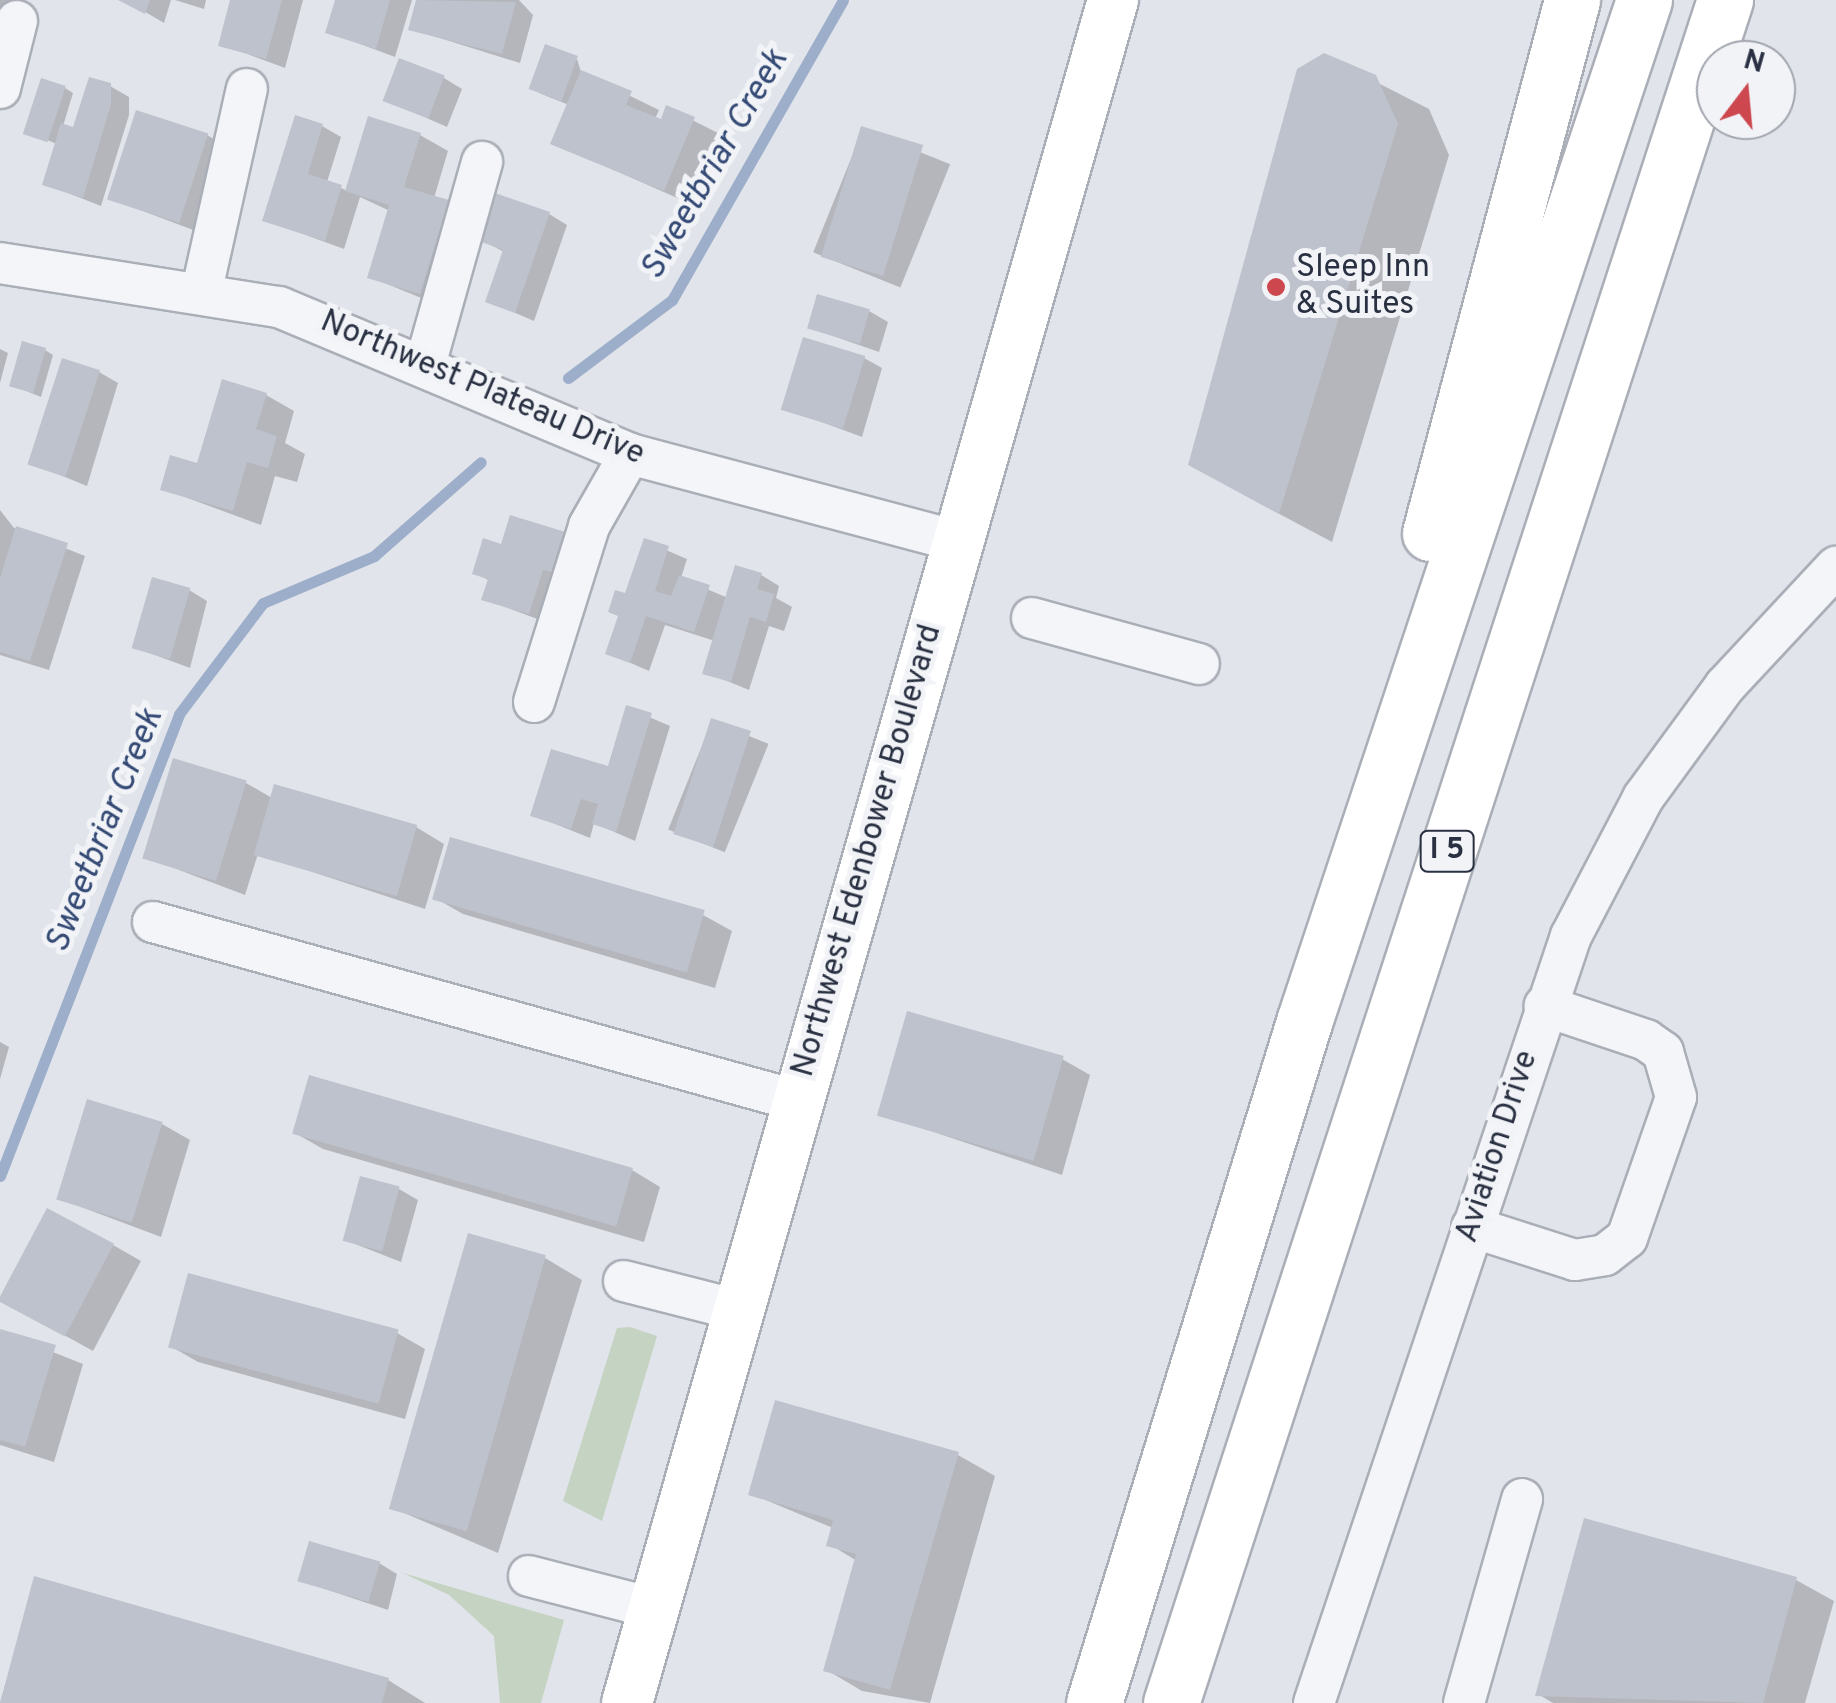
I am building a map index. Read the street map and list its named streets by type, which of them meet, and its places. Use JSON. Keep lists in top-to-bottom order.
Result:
{
  "streets": {
    "highway": ["I 5"],
    "main road": ["Northwest Edenbower Boulevard"],
    "street": ["Northwest Plateau Drive", "Aviation Drive"]
  },
  "crossings": [
    ["Northwest Plateau Drive", "Northwest Edenbower Boulevard"]
  ],
  "water": ["Sweetbriar Creek"],
  "places": ["Sleep Inn & Suites"],
  "north": "top"
}
